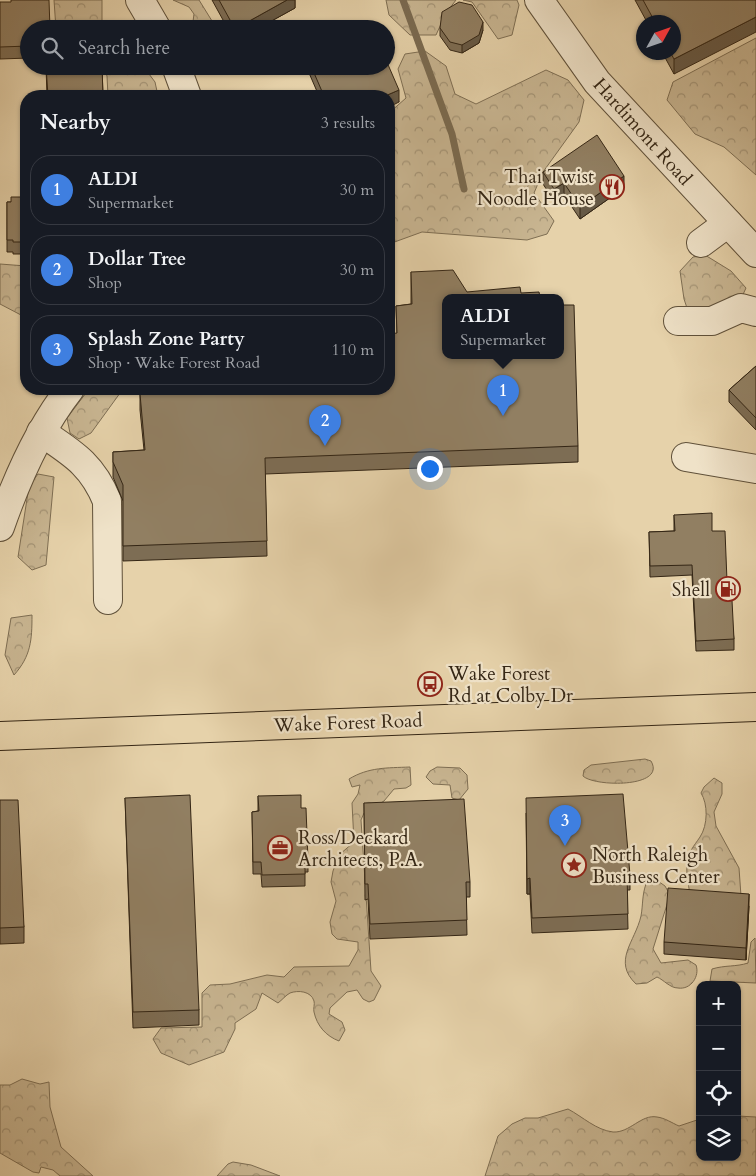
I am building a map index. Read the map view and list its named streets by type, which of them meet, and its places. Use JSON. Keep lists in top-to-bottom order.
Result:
{
  "streets": {
    "main road": ["Wake Forest Road"],
    "street": ["Hardimont Road"]
  },
  "places": {
    "restaurant": ["Thai Twist Noodle House"],
    "fuel station": ["Shell"],
    "bus stop": ["Wake Forest Rd at Colby Dr"],
    "office": ["Ross/Deckard Architects, P.A."],
    "place": ["North Raleigh Business Center"]
  },
  "north": "top right",
  "page": {
    "search": "Search here",
    "heading": ["Nearby", "3 results"],
    "list": [
      {
        "mark": "1",
        "name": "ALDI",
        "note": "Supermarket",
        "value": "30 m"
      },
      {
        "mark": "2",
        "name": "Dollar Tree",
        "note": "Shop",
        "value": "30 m"
      },
      {
        "mark": "3",
        "name": "Splash Zone Party",
        "note": "Shop · Wake Forest Road",
        "value": "110 m"
      }
    ],
    "popup": ["ALDI", "Supermarket"],
    "pins": ["1", "2", "3"],
    "map_buttons": ["+", "−"]
  }
}
